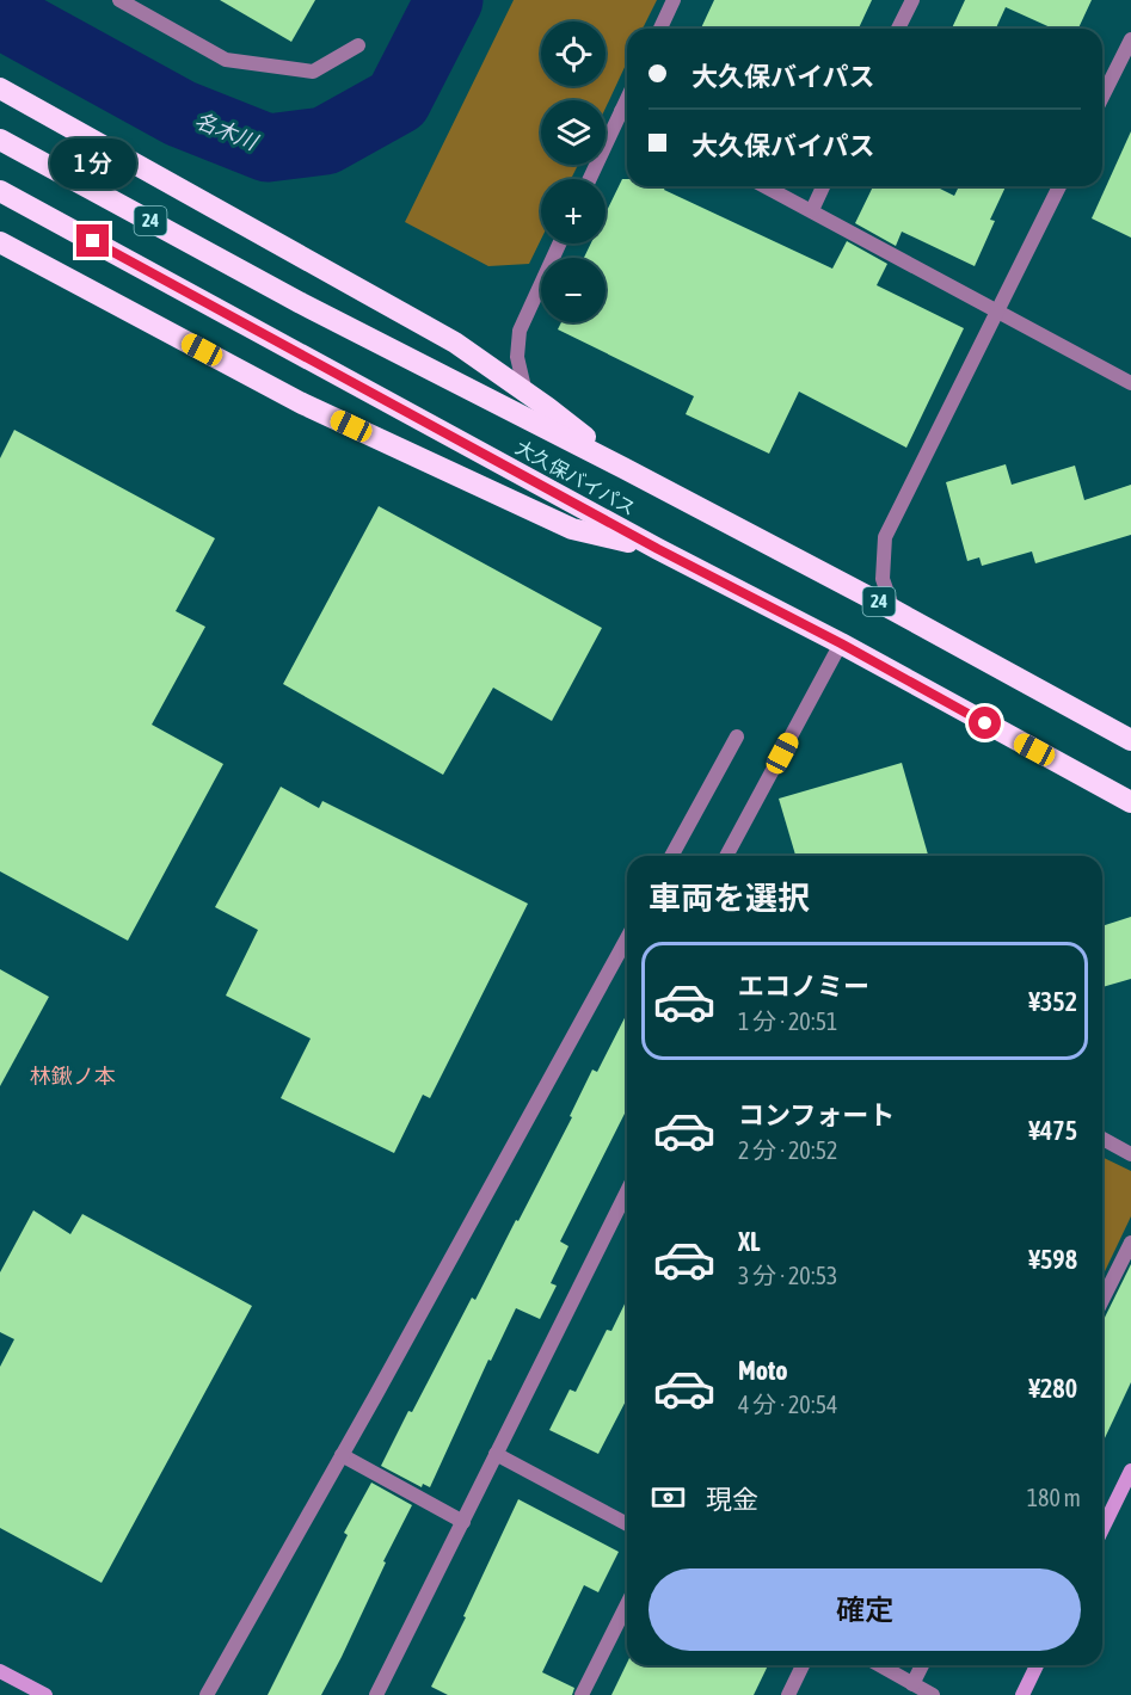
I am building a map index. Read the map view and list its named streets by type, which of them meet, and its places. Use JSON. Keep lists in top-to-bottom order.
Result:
{
  "streets": {
    "highway": ["24", "大久保バイパス"]
  },
  "districts": ["林鍬ノ本"],
  "water": ["名木川"],
  "page": {
    "map_buttons": ["+", "−"],
    "banner": ["大久保バイパス", "大久保バイパス"],
    "bubble": "1 分",
    "heading": "車両を選択",
    "list": [
      {
        "name": "エコノミー",
        "note": "1 分 · 20:51",
        "value": "¥352"
      },
      {
        "name": "コンフォート",
        "note": "2 分 · 20:52",
        "value": "¥475"
      },
      {
        "name": "XL",
        "note": "3 分 · 20:53",
        "value": "¥598"
      },
      {
        "name": "Moto",
        "note": "4 分 · 20:54",
        "value": "¥280"
      }
    ],
    "pay": ["現金", "180 m"],
    "buttons": "確定"
  }
}
